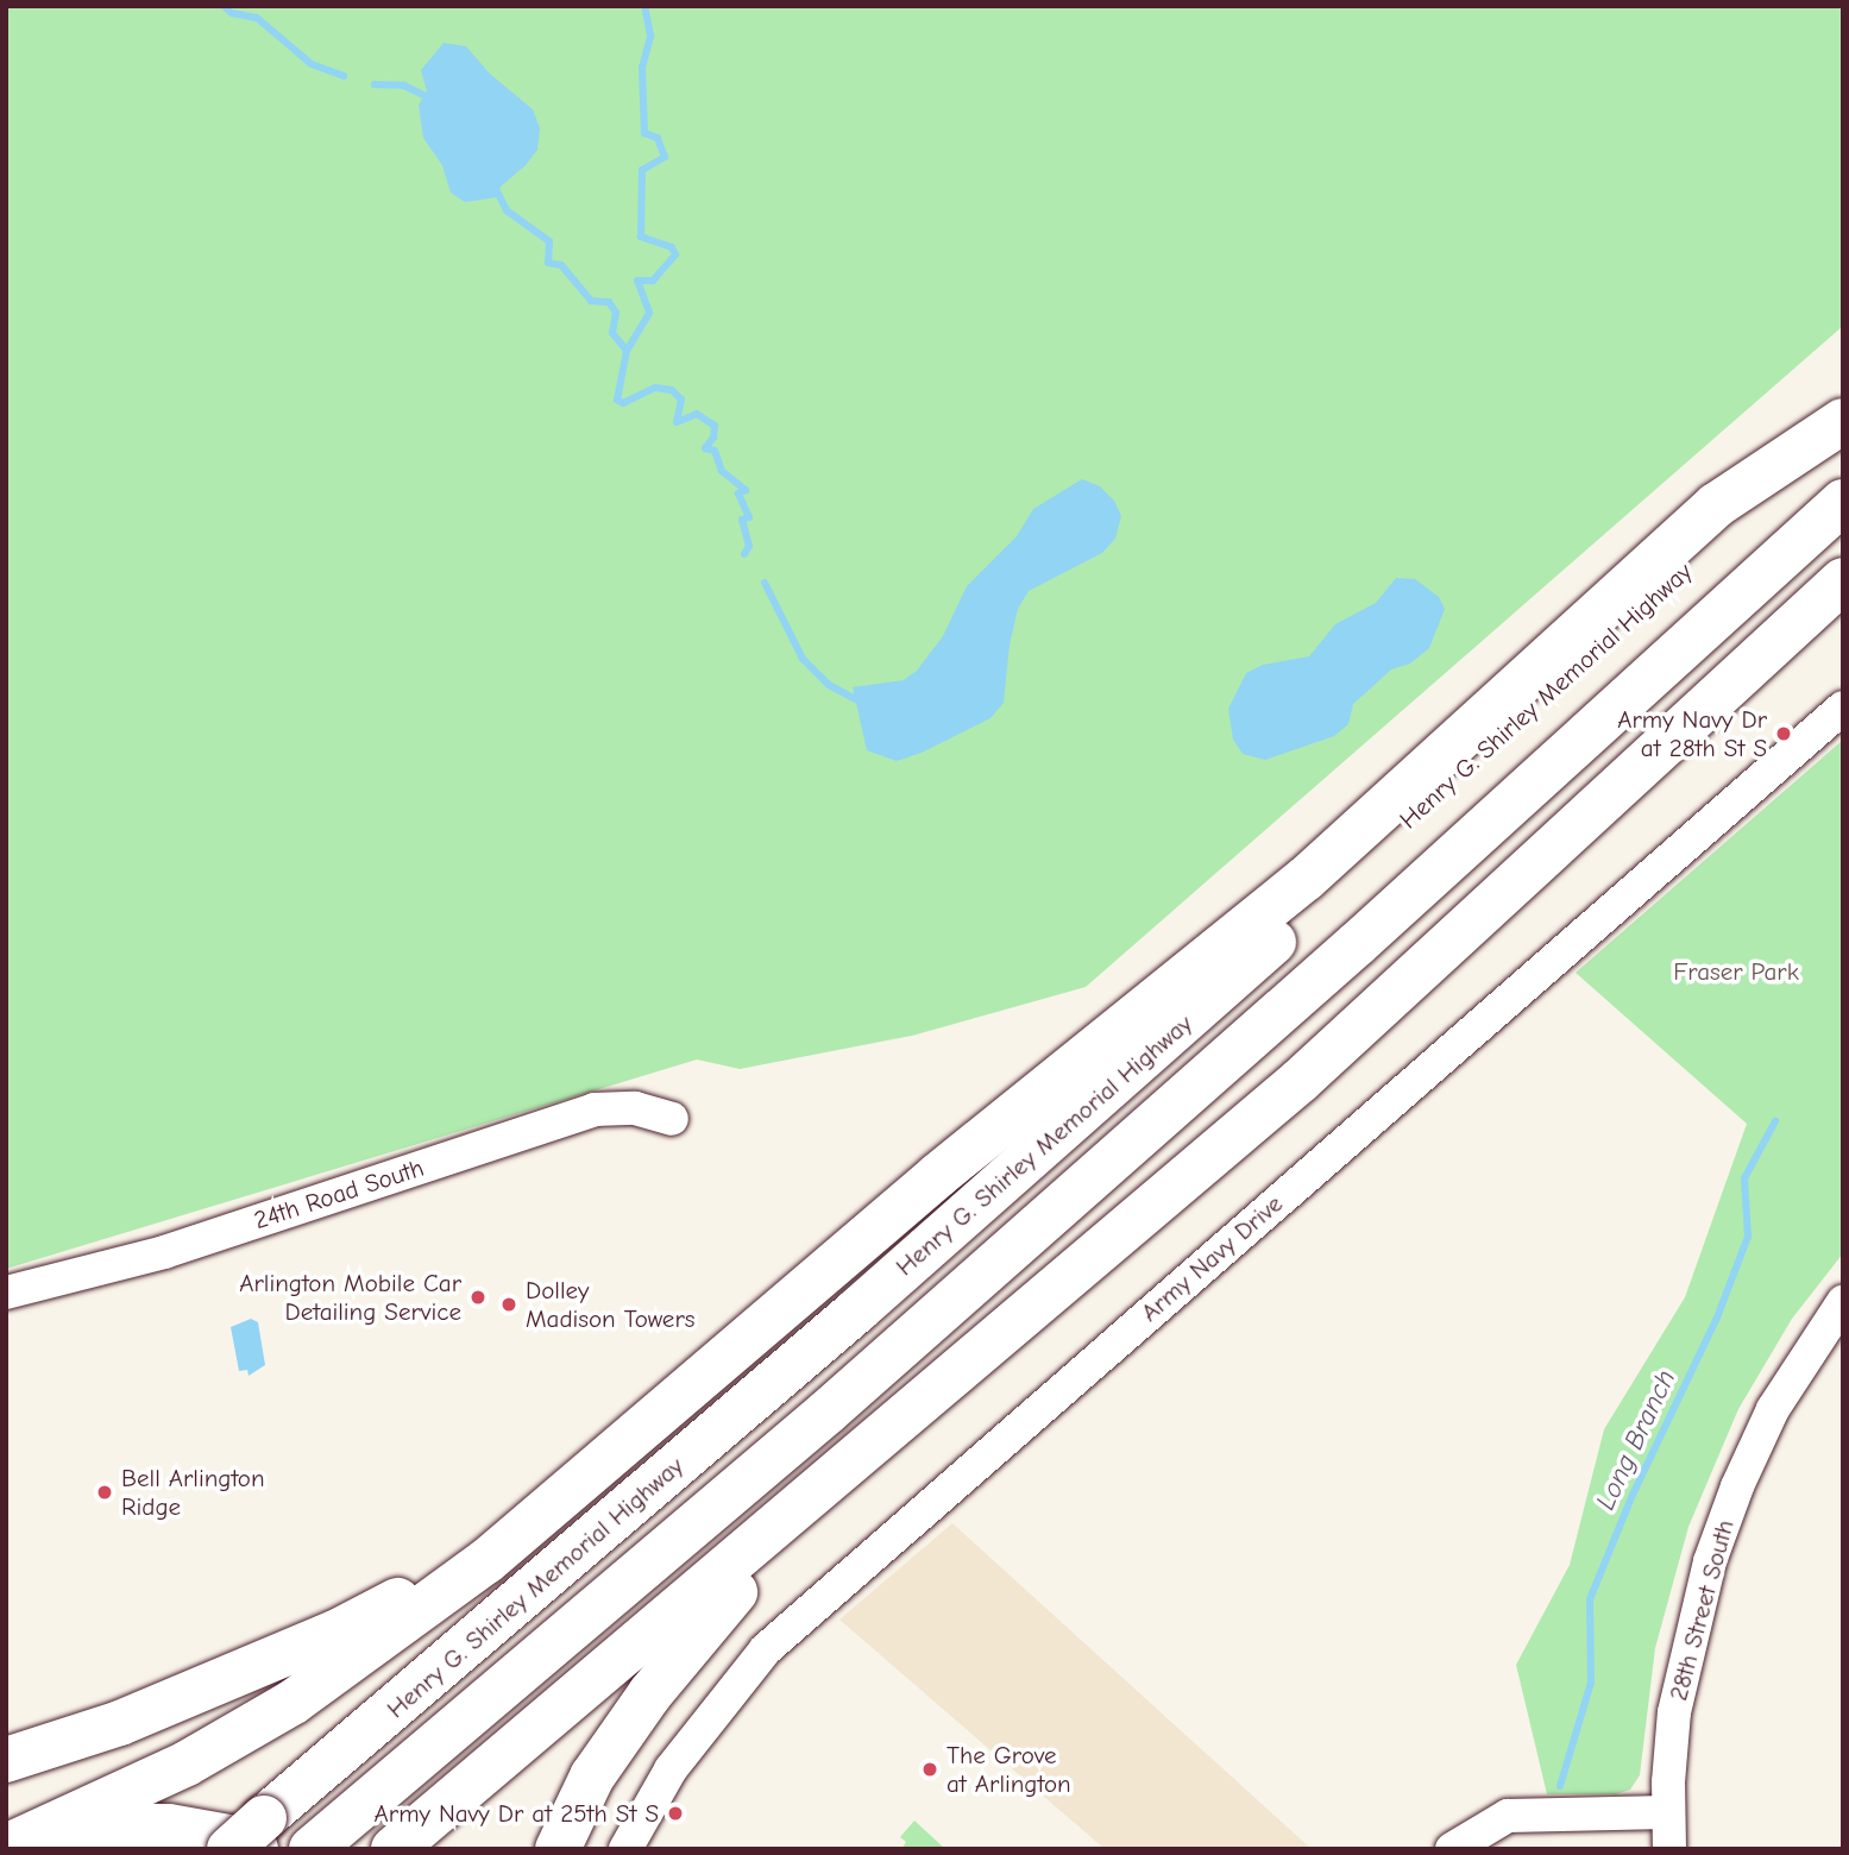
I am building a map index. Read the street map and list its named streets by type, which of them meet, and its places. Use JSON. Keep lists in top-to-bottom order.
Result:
{
  "streets": {
    "highway": ["Henry G. Shirley Memorial Highway"],
    "street": ["24th Road South", "Army Navy Drive", "28th Street South"]
  },
  "water": ["Long Branch"],
  "parks": ["Fraser Park"],
  "places": [
    "Army Navy Dr at 28th St S",
    "Arlington Mobile Car Detailing Service",
    "Dolley Madison Towers",
    "Bell Arlington Ridge",
    "The Grove at Arlington",
    "Army Navy Dr at 25th St S"
  ]
}
